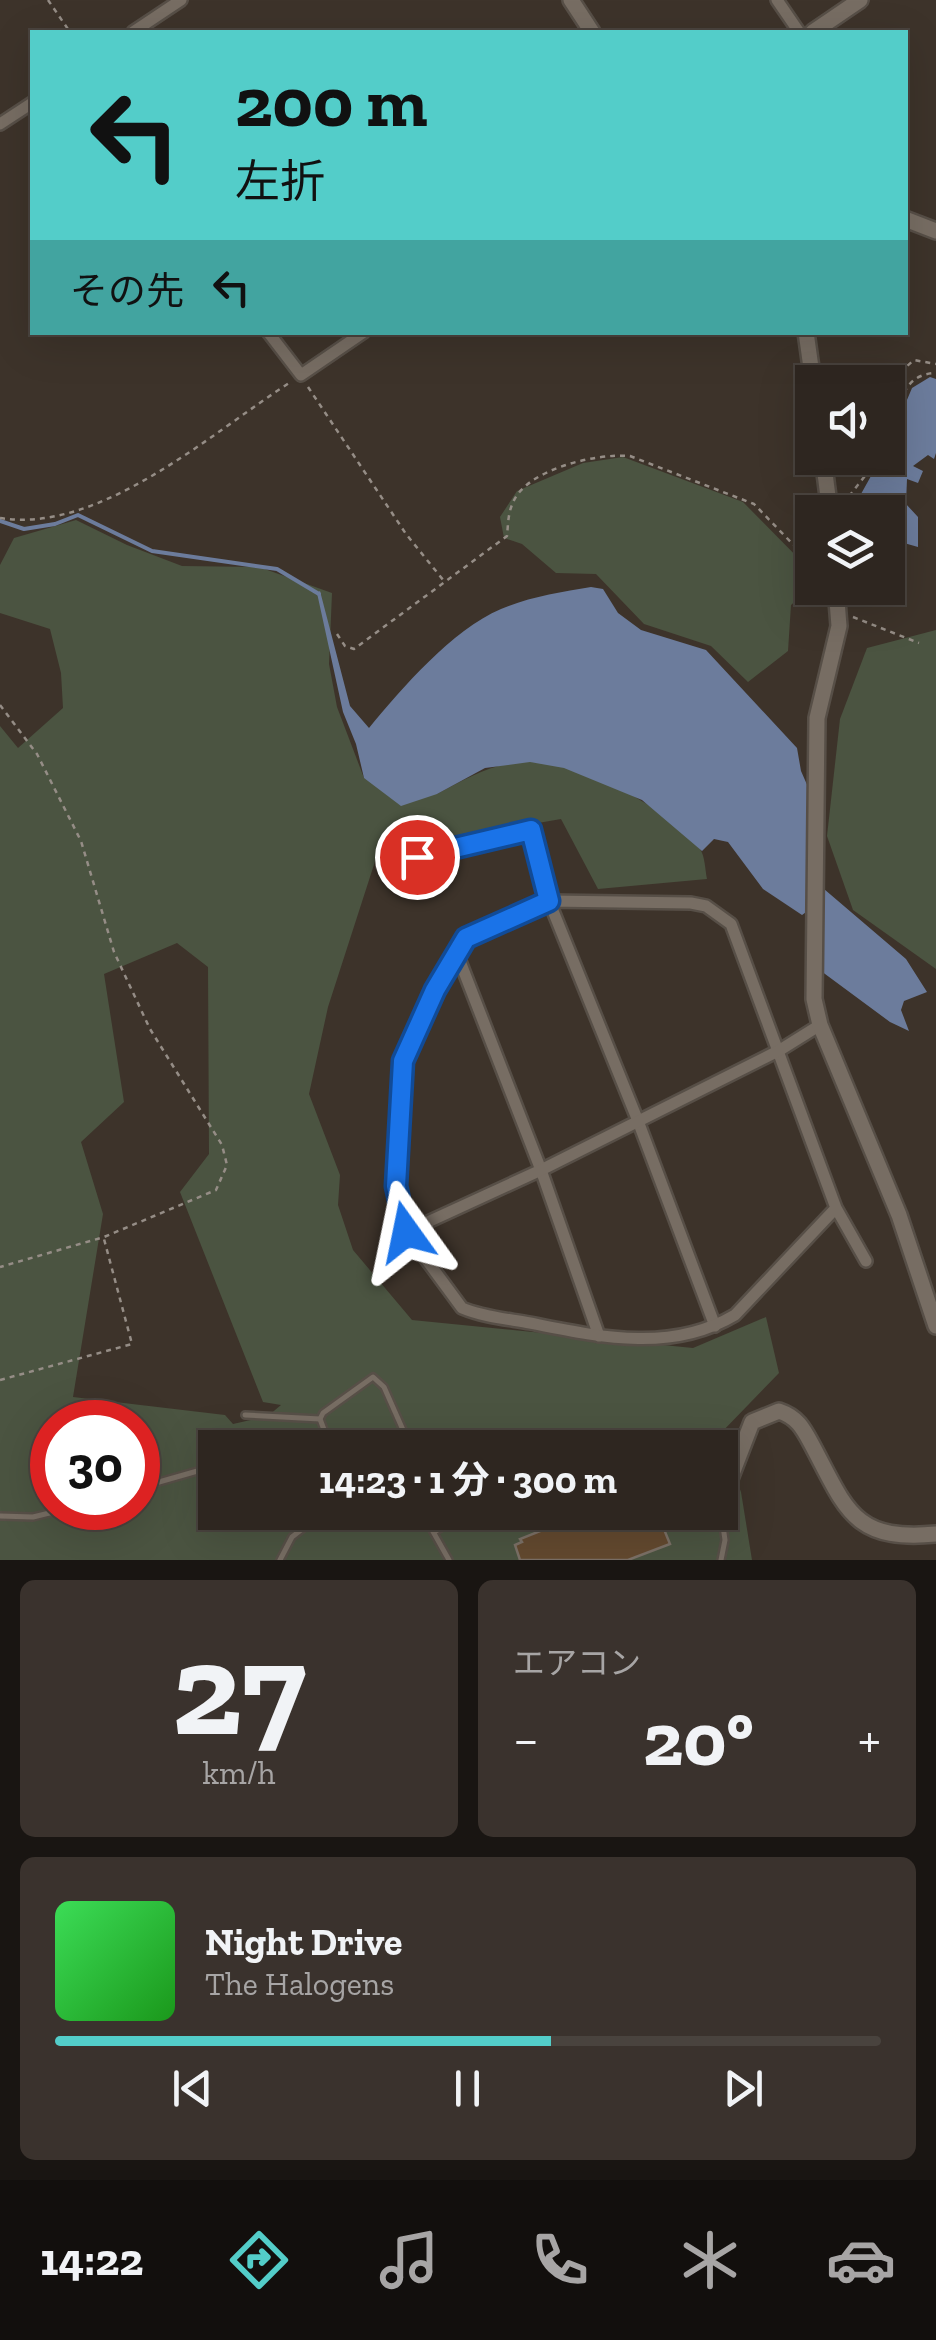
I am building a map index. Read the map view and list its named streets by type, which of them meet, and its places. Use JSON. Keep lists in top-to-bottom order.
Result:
{
  "page": {
    "turn": ["200 m", "左折"],
    "then": "その先",
    "limit": "30",
    "trip": "14:23 · 1 分 · 300 m",
    "tile": [
      ["27", "km/h"],
      "エアコン"
    ],
    "heat": ["−", "20°", "+"],
    "song": ["Night Drive", "The Halogens"],
    "tabs": "14:22"
  }
}
